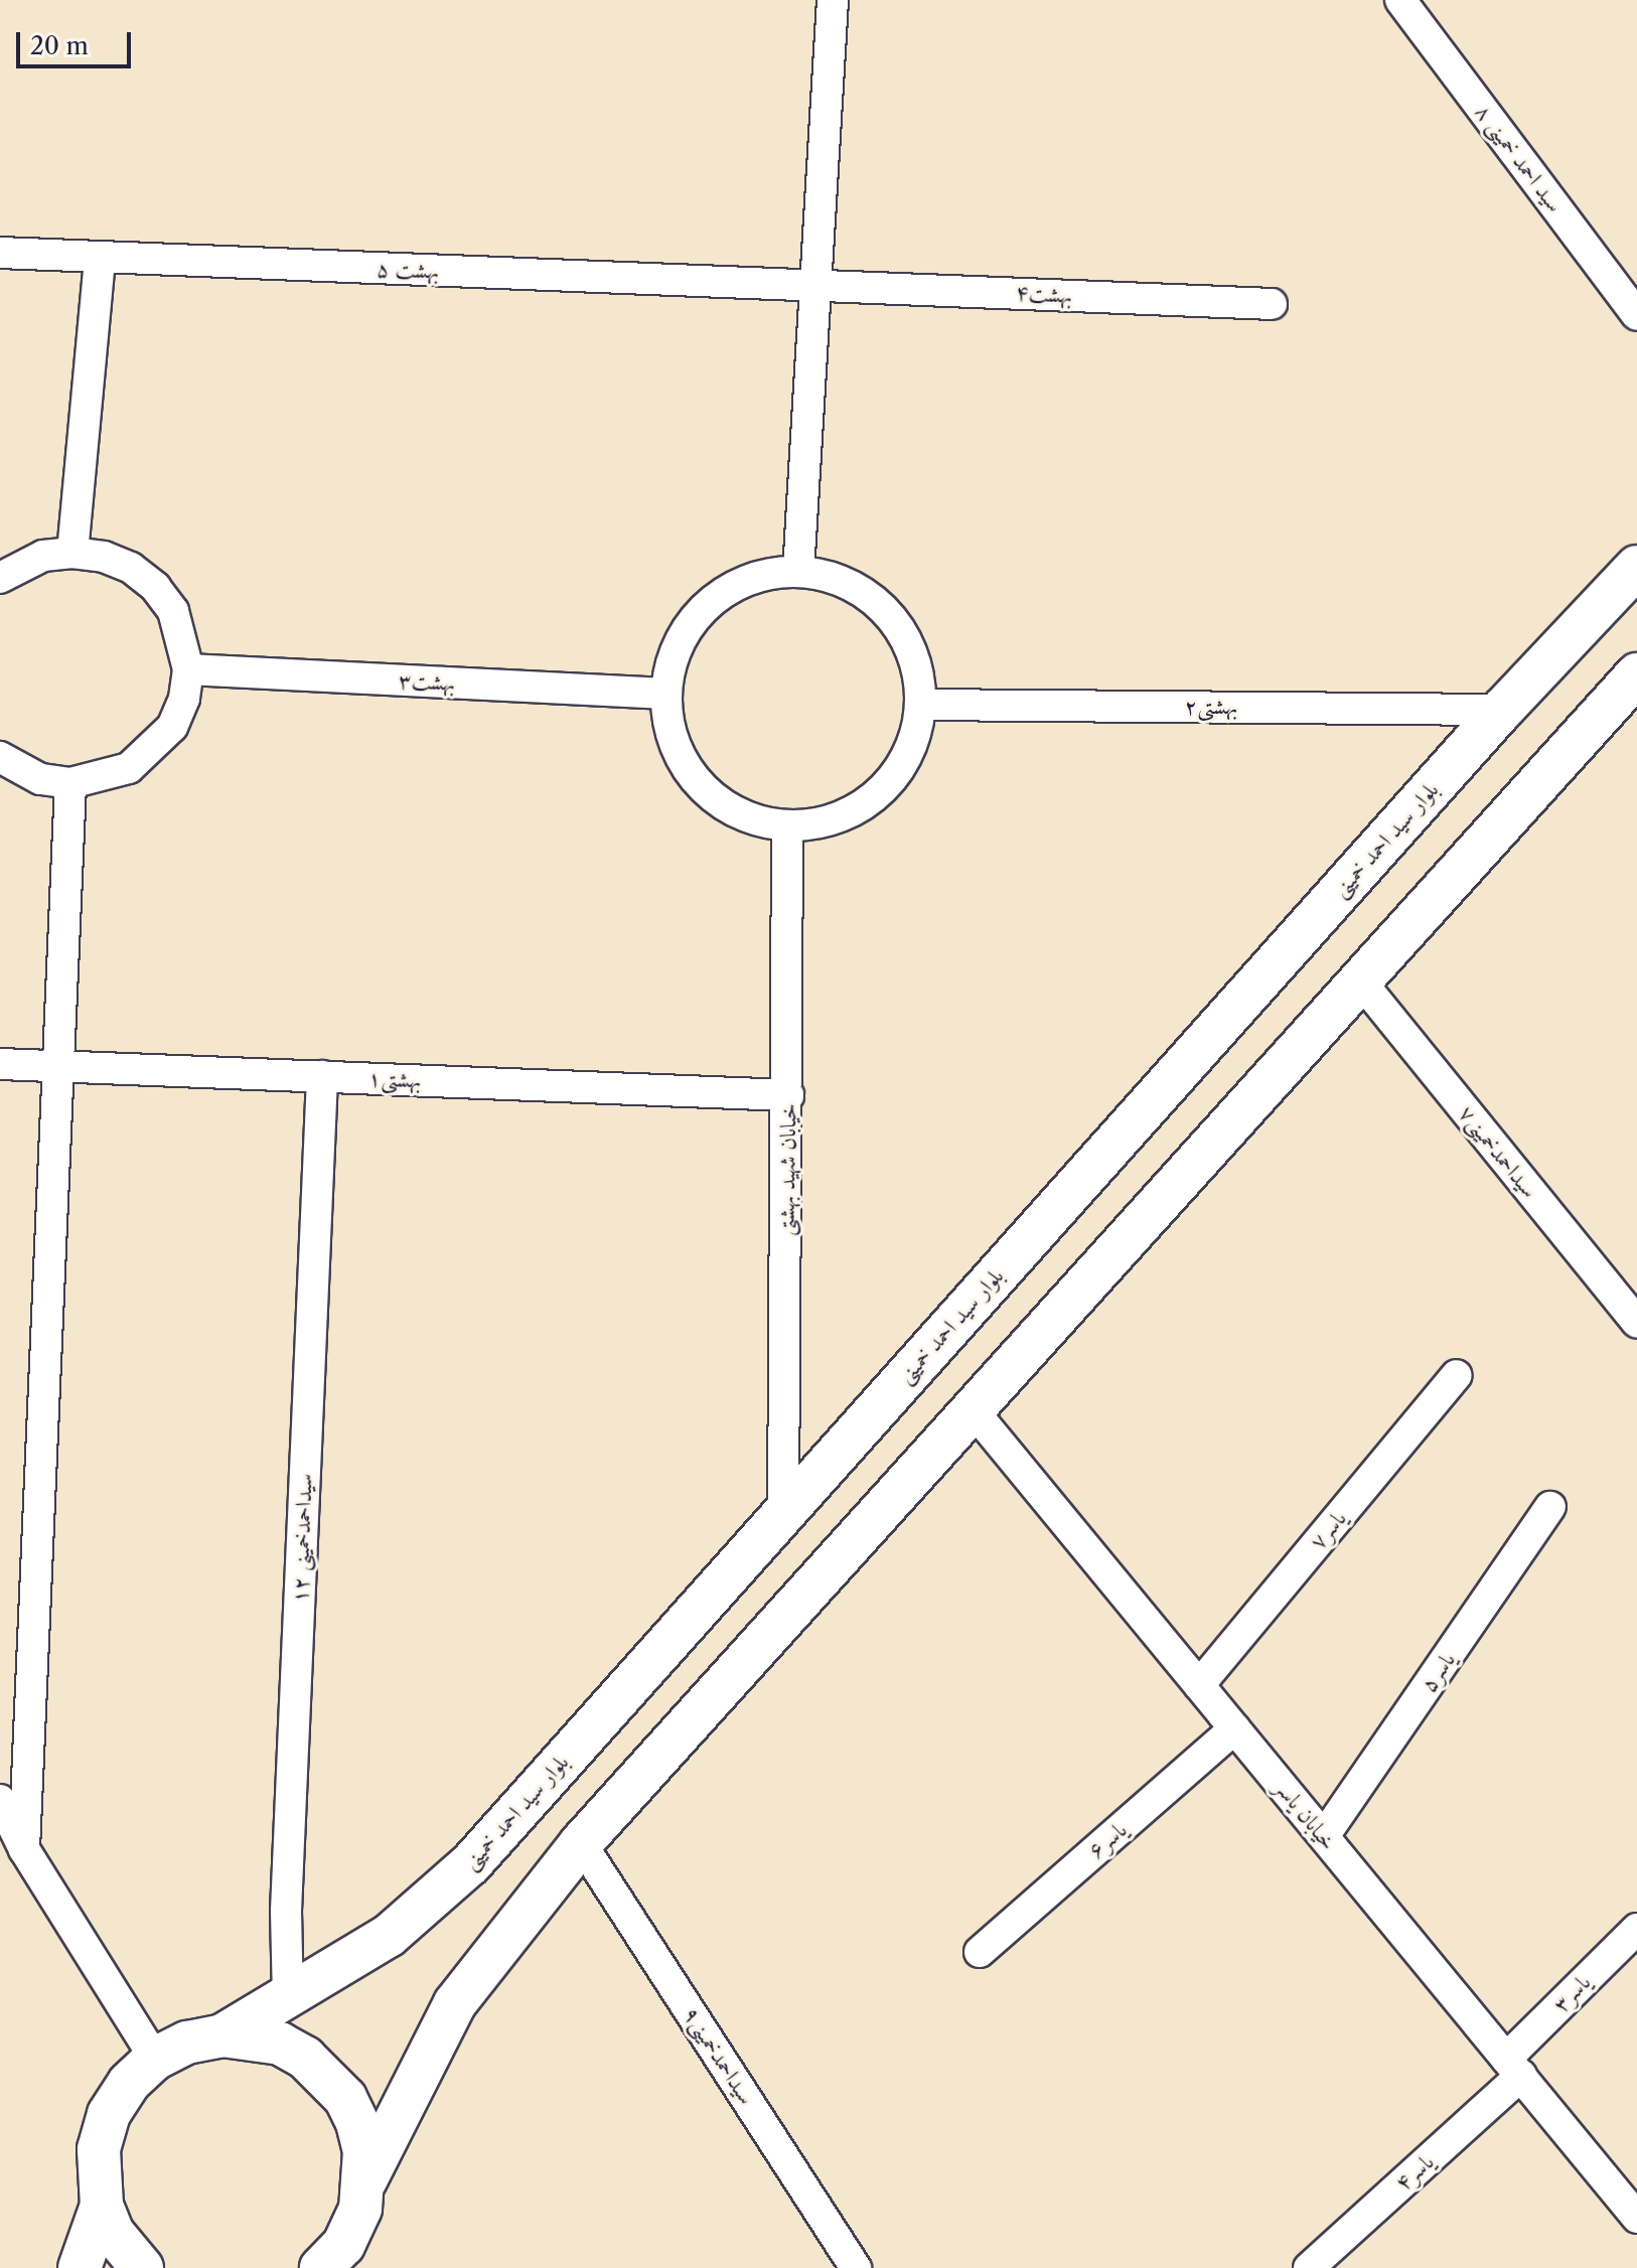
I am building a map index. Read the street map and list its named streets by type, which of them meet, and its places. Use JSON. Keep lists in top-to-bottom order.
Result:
{
  "streets": {
    "main road": ["بلوار سید احمد خمینی"],
    "street": [
      "سید احمد خمینی ۸",
      "بهشت ۵",
      "بهشت۴",
      "بهشت۳",
      "بهشتی۲",
      "بهشتی۱",
      "سیداحمدخمینی۷",
      "خیابان شهید بهشتی",
      "یاسر۷",
      "سیداحمدخمینی ۱۲",
      "یاسر۵",
      "خیابان یاسر",
      "یاسر۶",
      "یاسر۳",
      "سیداحمدخمینی۹",
      "یاسر۴"
    ]
  },
  "crossings": [
    ["بهشت ۵", "بهشت۴"],
    ["بهشت۳", "بهشتی۲"],
    ["بهشت۳", "خیابان شهید بهشتی"],
    ["بهشتی۲", "بلوار سید احمد خمینی"],
    ["بهشتی۲", "خیابان شهید بهشتی"],
    ["بلوار سید احمد خمینی", "خیابان شهید بهشتی"],
    ["بلوار سید احمد خمینی", "سیداحمدخمینی ۱۲"],
    ["بهشتی۱", "خیابان شهید بهشتی"],
    ["بهشتی۱", "سیداحمدخمینی ۱۲"],
    ["یاسر۷", "خیابان یاسر"],
    ["یاسر۵", "خیابان یاسر"],
    ["خیابان یاسر", "یاسر۶"],
    ["خیابان یاسر", "یاسر۳"],
    ["خیابان یاسر", "یاسر۴"],
    ["یاسر۳", "یاسر۴"]
  ],
  "scale_bar": "20 m"
}
